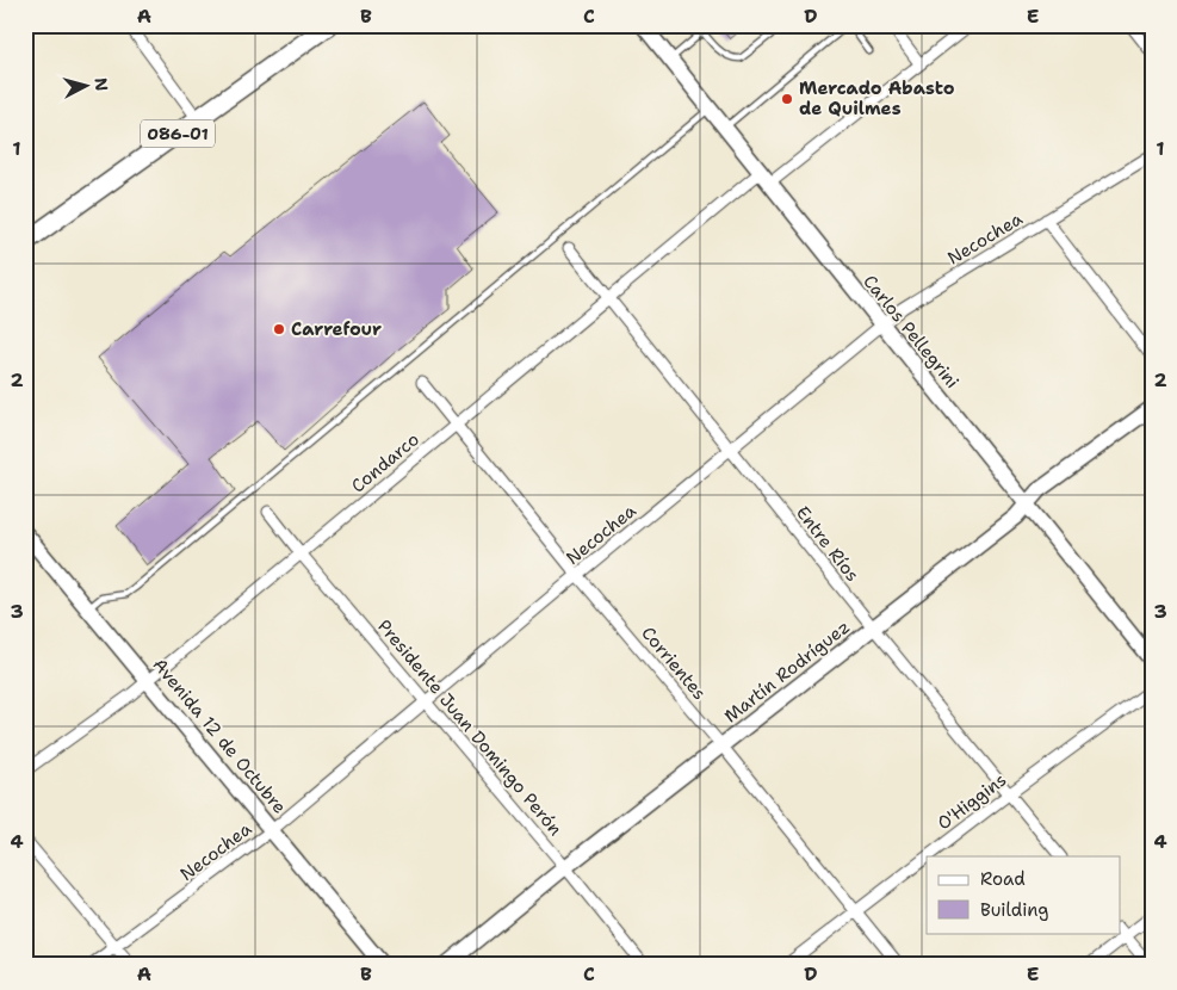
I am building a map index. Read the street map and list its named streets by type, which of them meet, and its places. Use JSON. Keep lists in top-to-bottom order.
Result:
{
  "streets": {
    "main road": ["086-01"],
    "street": [
      "Necochea",
      "Carlos Pellegrini",
      "Condarco",
      "Entre Ríos",
      "Corrientes",
      "Martín Rodríguez",
      "Presidente Juan Domingo Perón",
      "Avenida 12 de Octubre",
      "O'Higgins"
    ]
  },
  "crossings": [
    ["Necochea", "Carlos Pellegrini"],
    ["Necochea", "Entre Ríos"],
    ["Necochea", "Corrientes"],
    ["Necochea", "Presidente Juan Domingo Perón"],
    ["Necochea", "Avenida 12 de Octubre"],
    ["Carlos Pellegrini", "Condarco"],
    ["Carlos Pellegrini", "Martín Rodríguez"],
    ["Condarco", "Entre Ríos"],
    ["Condarco", "Corrientes"],
    ["Condarco", "Presidente Juan Domingo Perón"],
    ["Condarco", "Avenida 12 de Octubre"],
    ["Entre Ríos", "Martín Rodríguez"],
    ["Entre Ríos", "O'Higgins"],
    ["Corrientes", "Martín Rodríguez"],
    ["Corrientes", "O'Higgins"],
    ["Martín Rodríguez", "Presidente Juan Domingo Perón"]
  ],
  "places": ["Mercado Abasto de Quilmes", "Carrefour"],
  "legend": ["Road", "Building"],
  "north": "right",
  "grid": {
    "columns": [
      "A",
      "B",
      "C",
      "D",
      "E"
    ],
    "rows": [
      "1",
      "2",
      "3",
      "4"
    ]
  }
}
